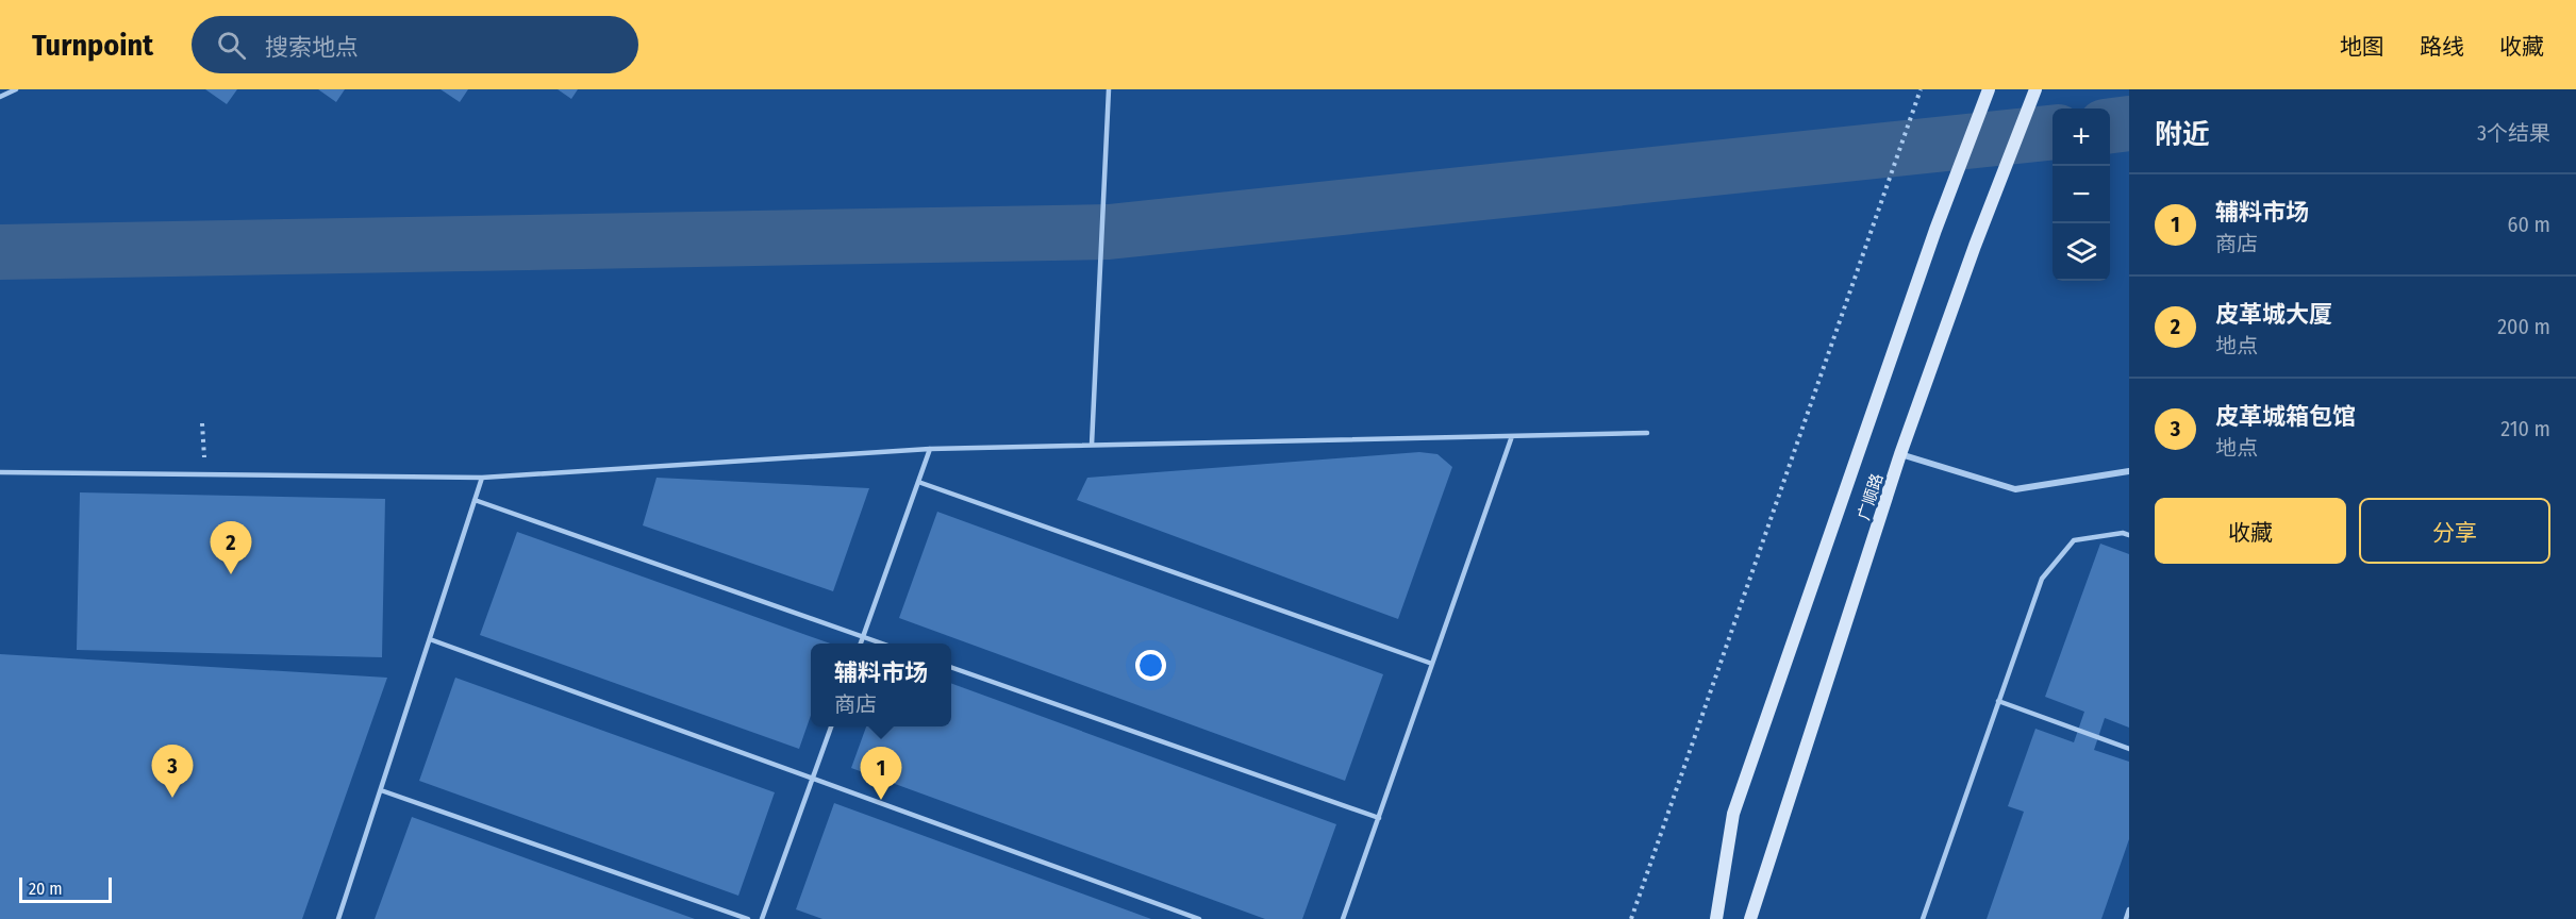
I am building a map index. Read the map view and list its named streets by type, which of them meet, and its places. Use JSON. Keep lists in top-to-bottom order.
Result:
{
  "streets": {
    "main road": ["广顺路"]
  },
  "scale_bar": "20 m",
  "page": {
    "header": "Turnpoint",
    "search": "搜索地点",
    "nav": ["地图", "路线", "收藏"],
    "heading": ["附近", "3个结果"],
    "map_buttons": ["+", "−"],
    "list": [
      {
        "mark": "1",
        "name": "辅料市场",
        "note": "商店",
        "value": "60 m"
      },
      {
        "mark": "2",
        "name": "皮革城大厦",
        "note": "地点",
        "value": "200 m"
      },
      {
        "mark": "3",
        "name": "皮革城箱包馆",
        "note": "地点",
        "value": "210 m"
      }
    ],
    "buttons": ["收藏", "分享"],
    "pins": ["2", "3", "1"],
    "popup": ["辅料市场", "商店"],
    "scale": "20 m"
  }
}
